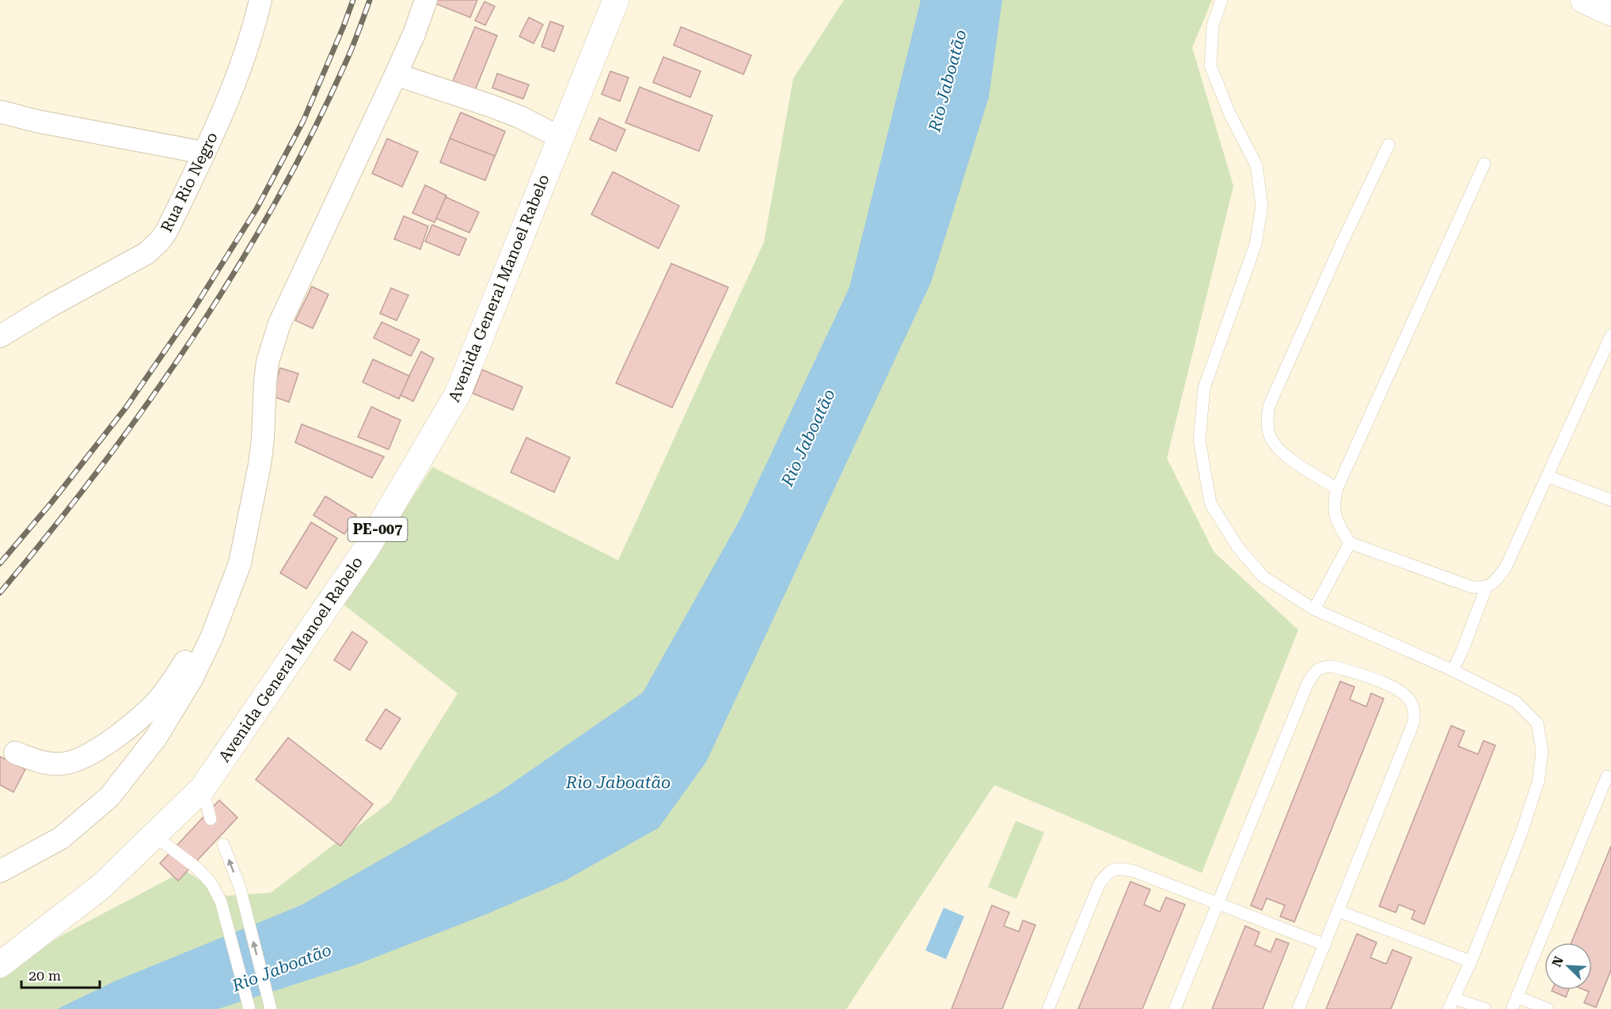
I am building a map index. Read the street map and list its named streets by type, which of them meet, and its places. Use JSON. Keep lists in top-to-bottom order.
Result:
{
  "streets": {
    "main road": ["Avenida General Manoel Rabelo", "PE-007"],
    "street": ["Rua Rio Negro"]
  },
  "water": ["Rio Jaboatão"],
  "scale_bar": "20 m",
  "north": "top left"
}
